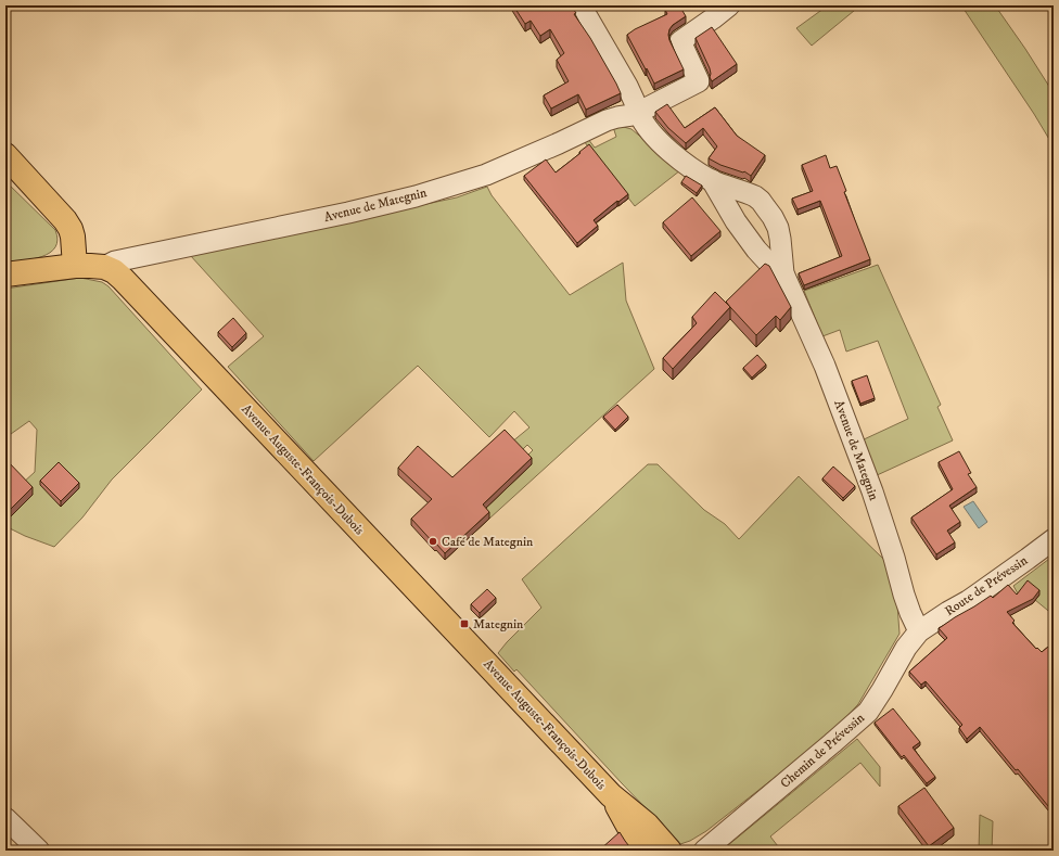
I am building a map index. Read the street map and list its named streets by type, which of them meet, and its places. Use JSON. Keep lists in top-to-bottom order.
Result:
{
  "streets": {
    "main road": ["Avenue Auguste-François-Dubois"],
    "street": ["Avenue de Mategnin", "Route de Prévessin", "Chemin de Prévessin"]
  },
  "crossings": [
    ["Avenue de Mategnin", "Avenue Auguste-François-Dubois"],
    ["Avenue de Mategnin", "Route de Prévessin"],
    ["Avenue de Mategnin", "Chemin de Prévessin"],
    ["Route de Prévessin", "Chemin de Prévessin"]
  ],
  "places": {
    "other": ["Café de Mategnin"],
    "transit": ["Mategnin"]
  }
}
